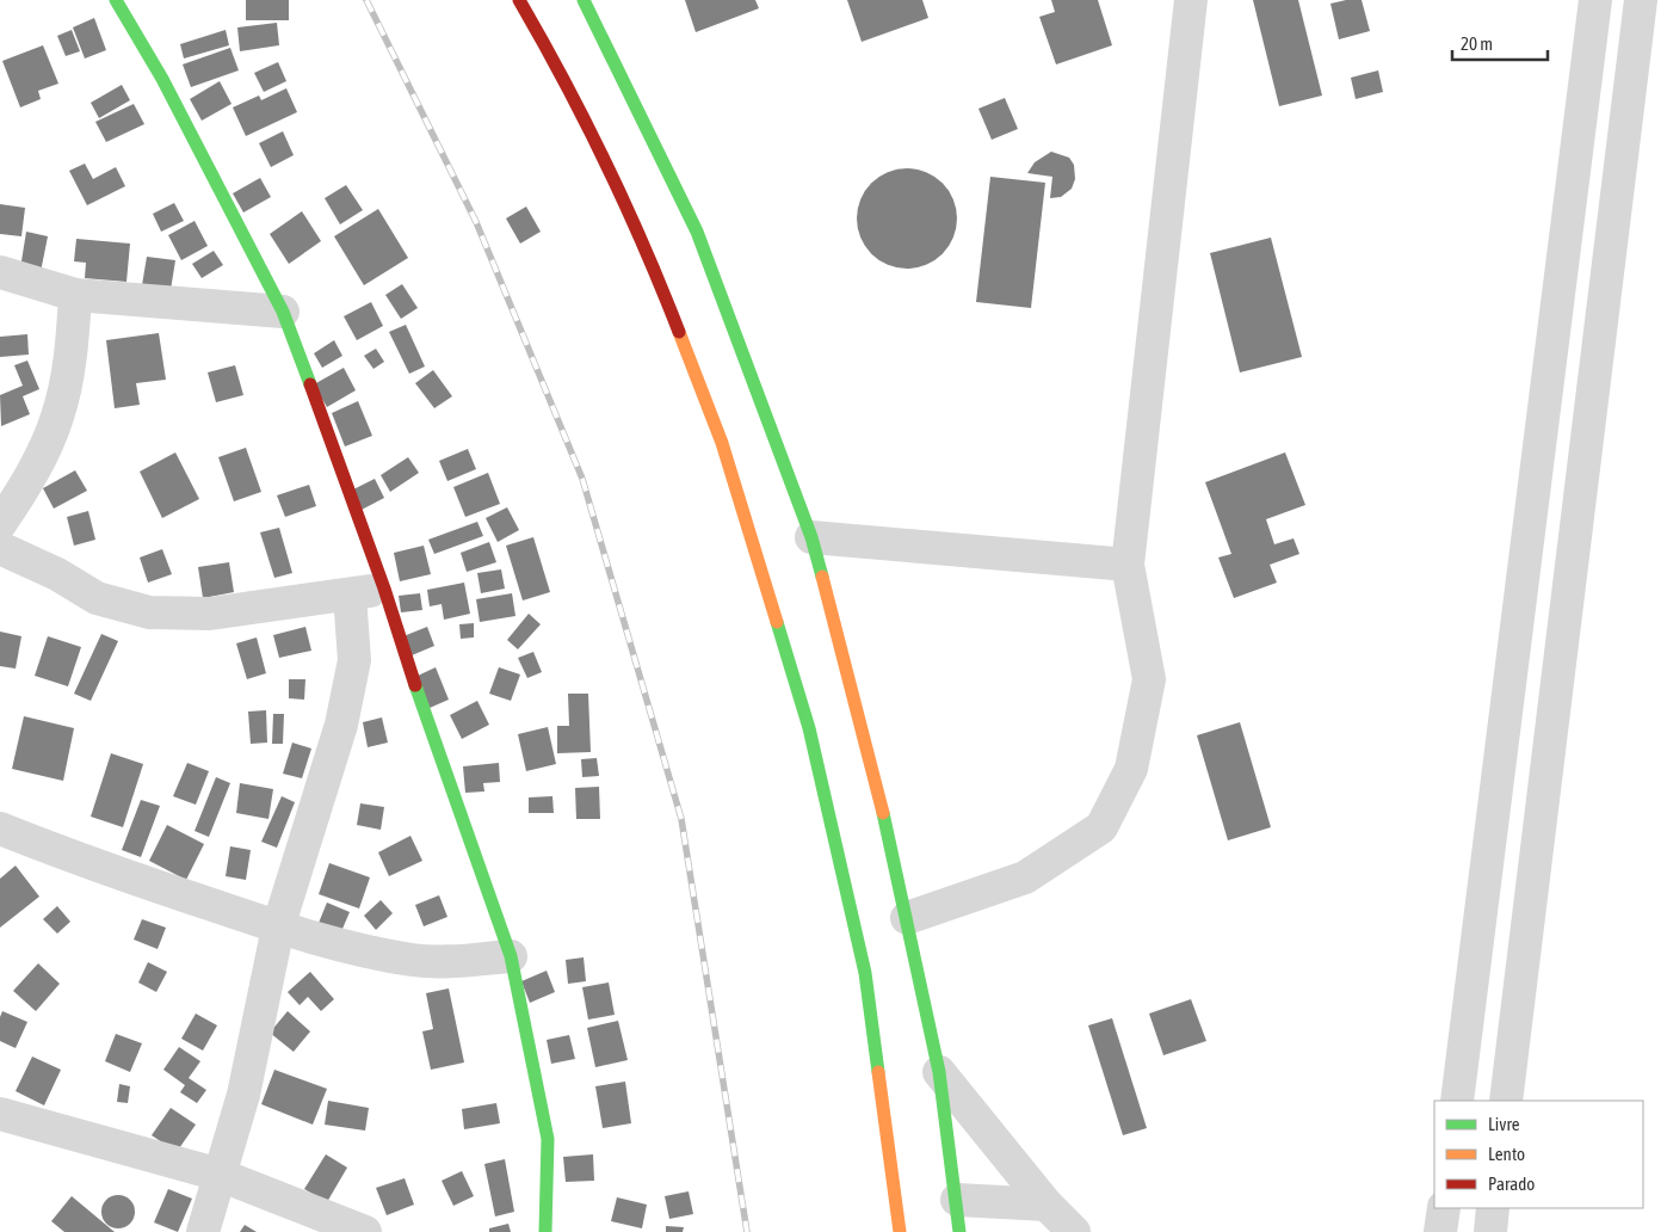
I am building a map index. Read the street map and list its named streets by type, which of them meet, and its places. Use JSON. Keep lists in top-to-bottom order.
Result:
{
  "legend": ["Livre", "Lento", "Parado"],
  "scale_bar": "20 m"
}
